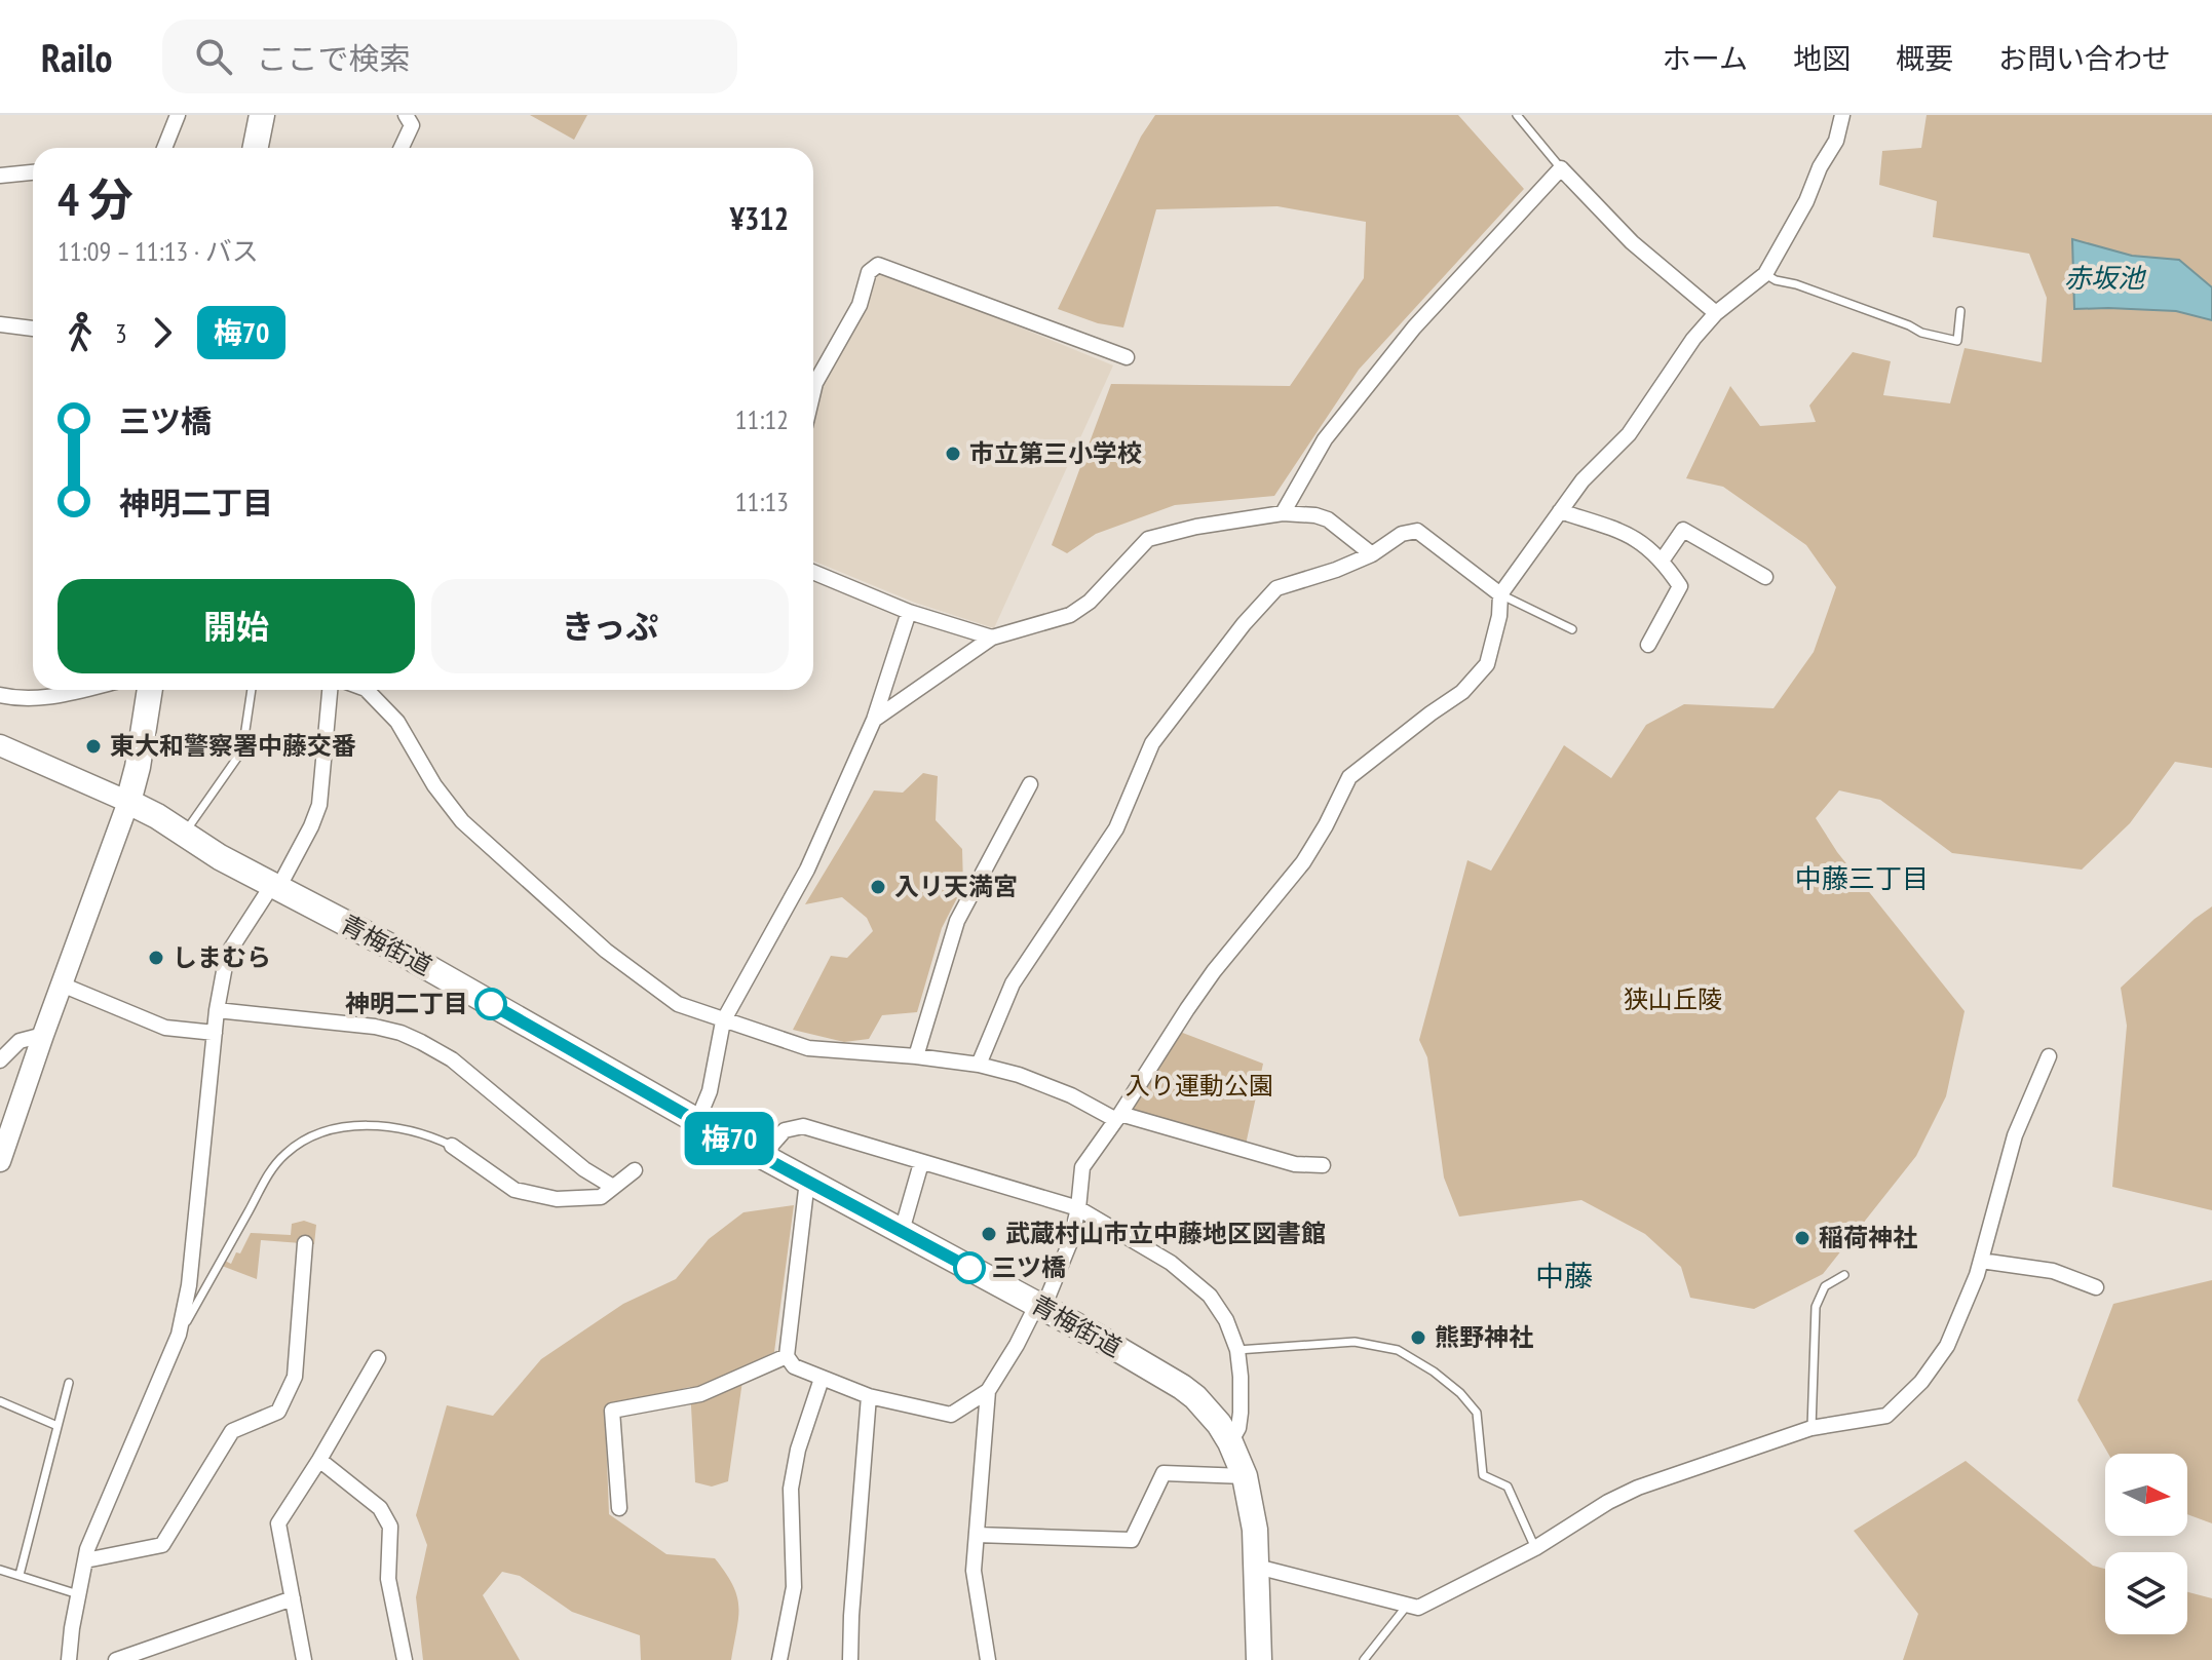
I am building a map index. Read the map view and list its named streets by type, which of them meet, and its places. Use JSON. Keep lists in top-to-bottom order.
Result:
{
  "streets": {
    "main road": ["青梅街道"]
  },
  "districts": ["中藤三丁目", "中藤"],
  "water": ["赤坂池"],
  "parks": ["狭山丘陵", "入り運動公園"],
  "places": [
    "市立第三小学校",
    "東大和警察署中藤交番",
    "入リ天満宮",
    "しまむら",
    "神明二丁目",
    "武蔵村山市立中藤地区図書館",
    "稲荷神社",
    "三ツ橋",
    "熊野神社"
  ],
  "lines": ["bus line 梅70"],
  "north": "right",
  "page": {
    "header": "Railo",
    "search": "ここで検索",
    "nav": [
      "ホーム",
      "地図",
      "概要",
      "お問い合わせ"
    ],
    "on_map": "梅70",
    "heading": ["4 分", "11:09 – 11:13 · バス", "¥312"],
    "legs": ["3", "梅70"],
    "list": [
      {
        "name": "三ツ橋",
        "value": "11:12"
      },
      {
        "name": "神明二丁目",
        "value": "11:13"
      }
    ],
    "buttons": ["開始", "きっぷ"]
  }
}
